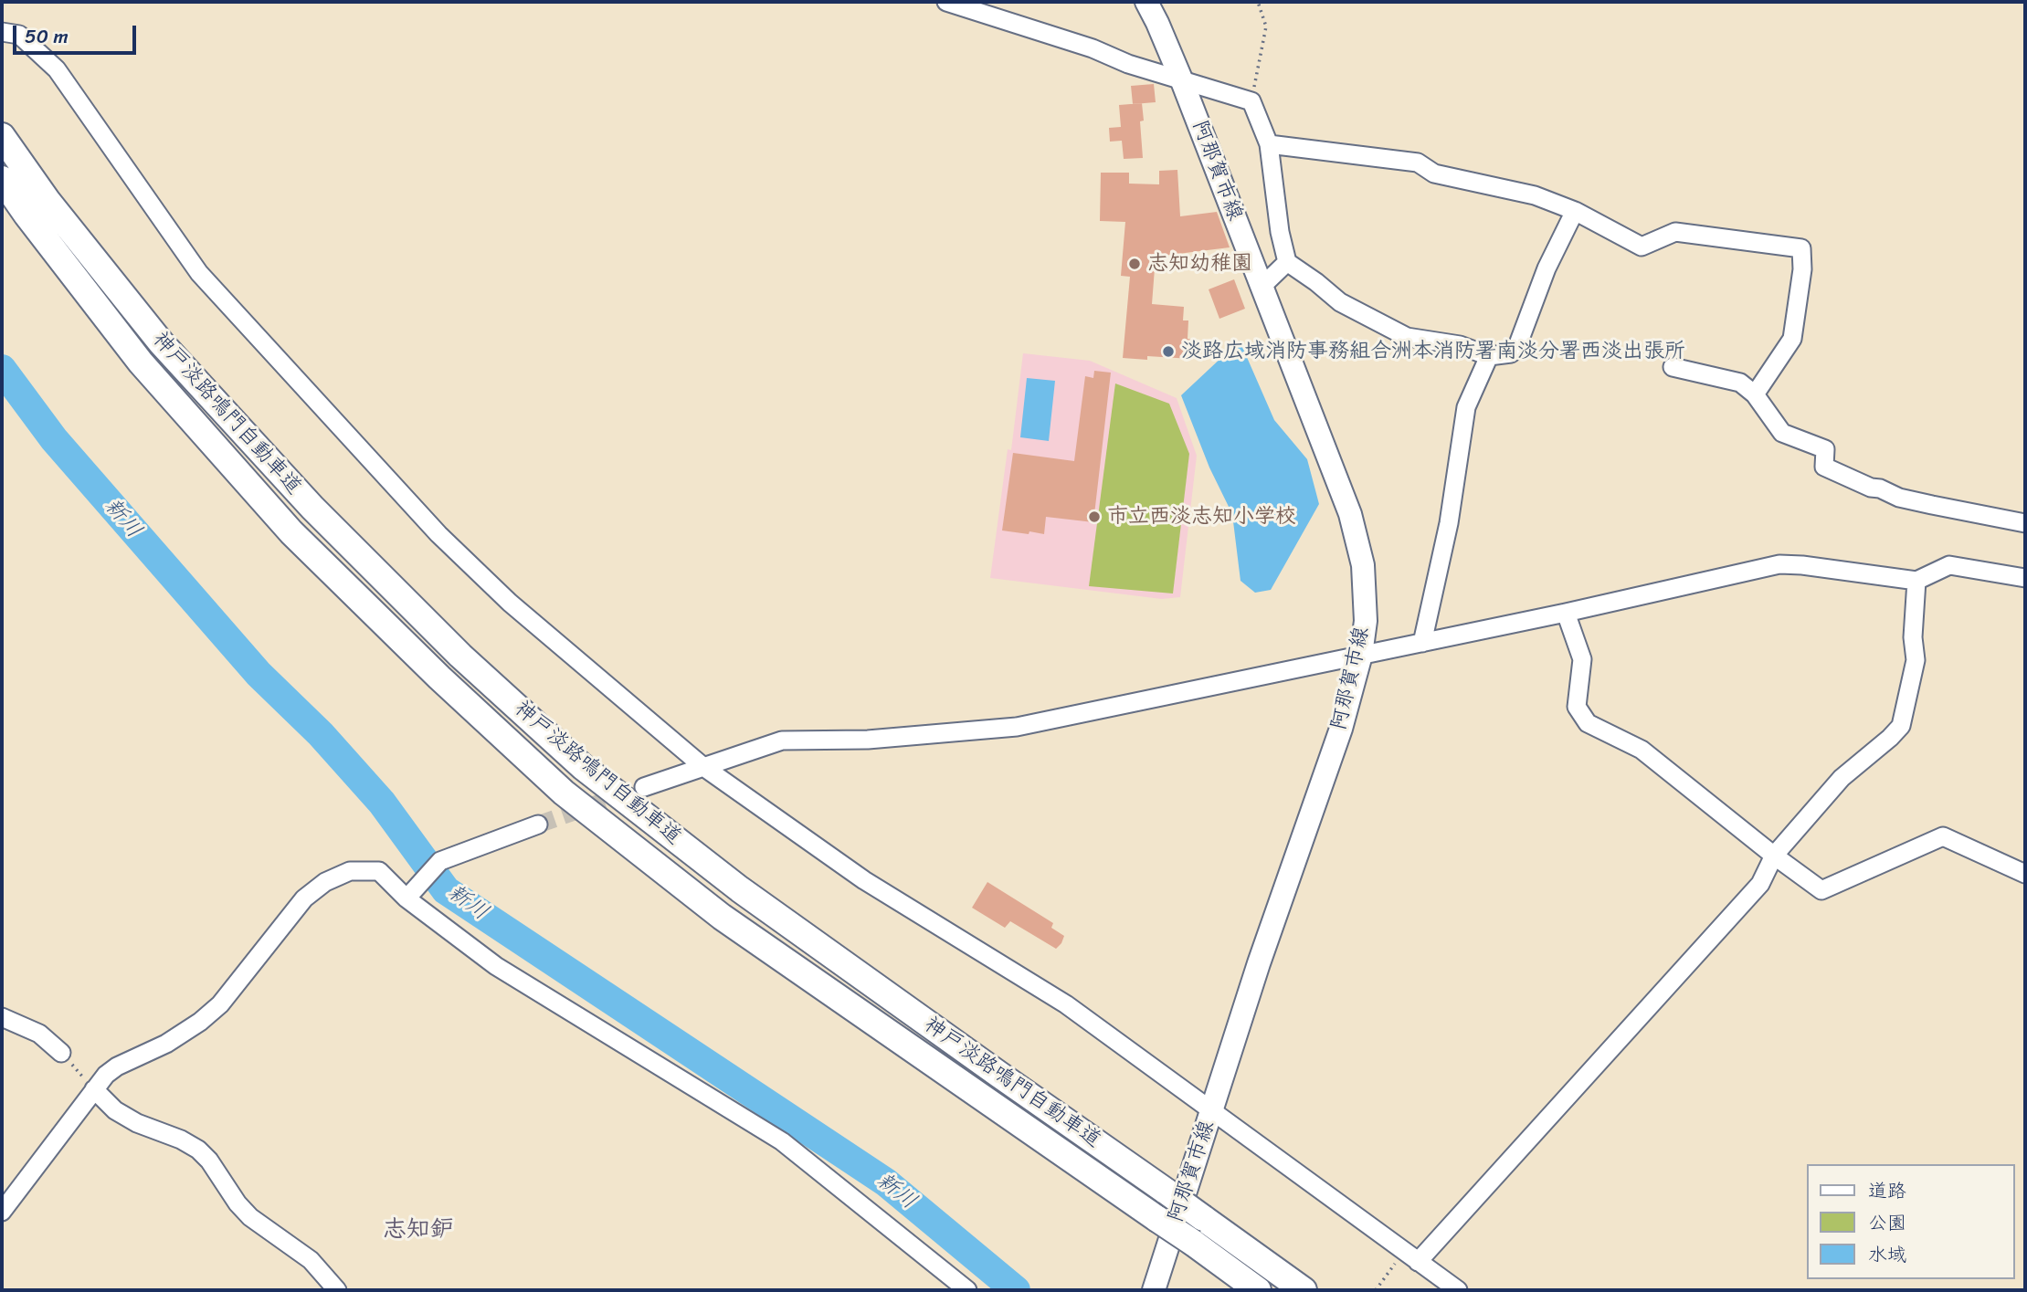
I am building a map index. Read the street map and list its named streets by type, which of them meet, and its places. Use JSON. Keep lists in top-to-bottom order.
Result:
{
  "streets": {
    "highway": ["神戸淡路鳴門自動車道"],
    "main road": ["阿那賀市線"]
  },
  "districts": ["志知鈩"],
  "water": ["新川"],
  "places": ["志知幼稚園", "淡路広域消防事務組合洲本消防署南淡分署西淡出張所", "市立西淡志知小学校"],
  "legend": ["道路", "公園", "水域"],
  "scale_bar": "50 m"
}
